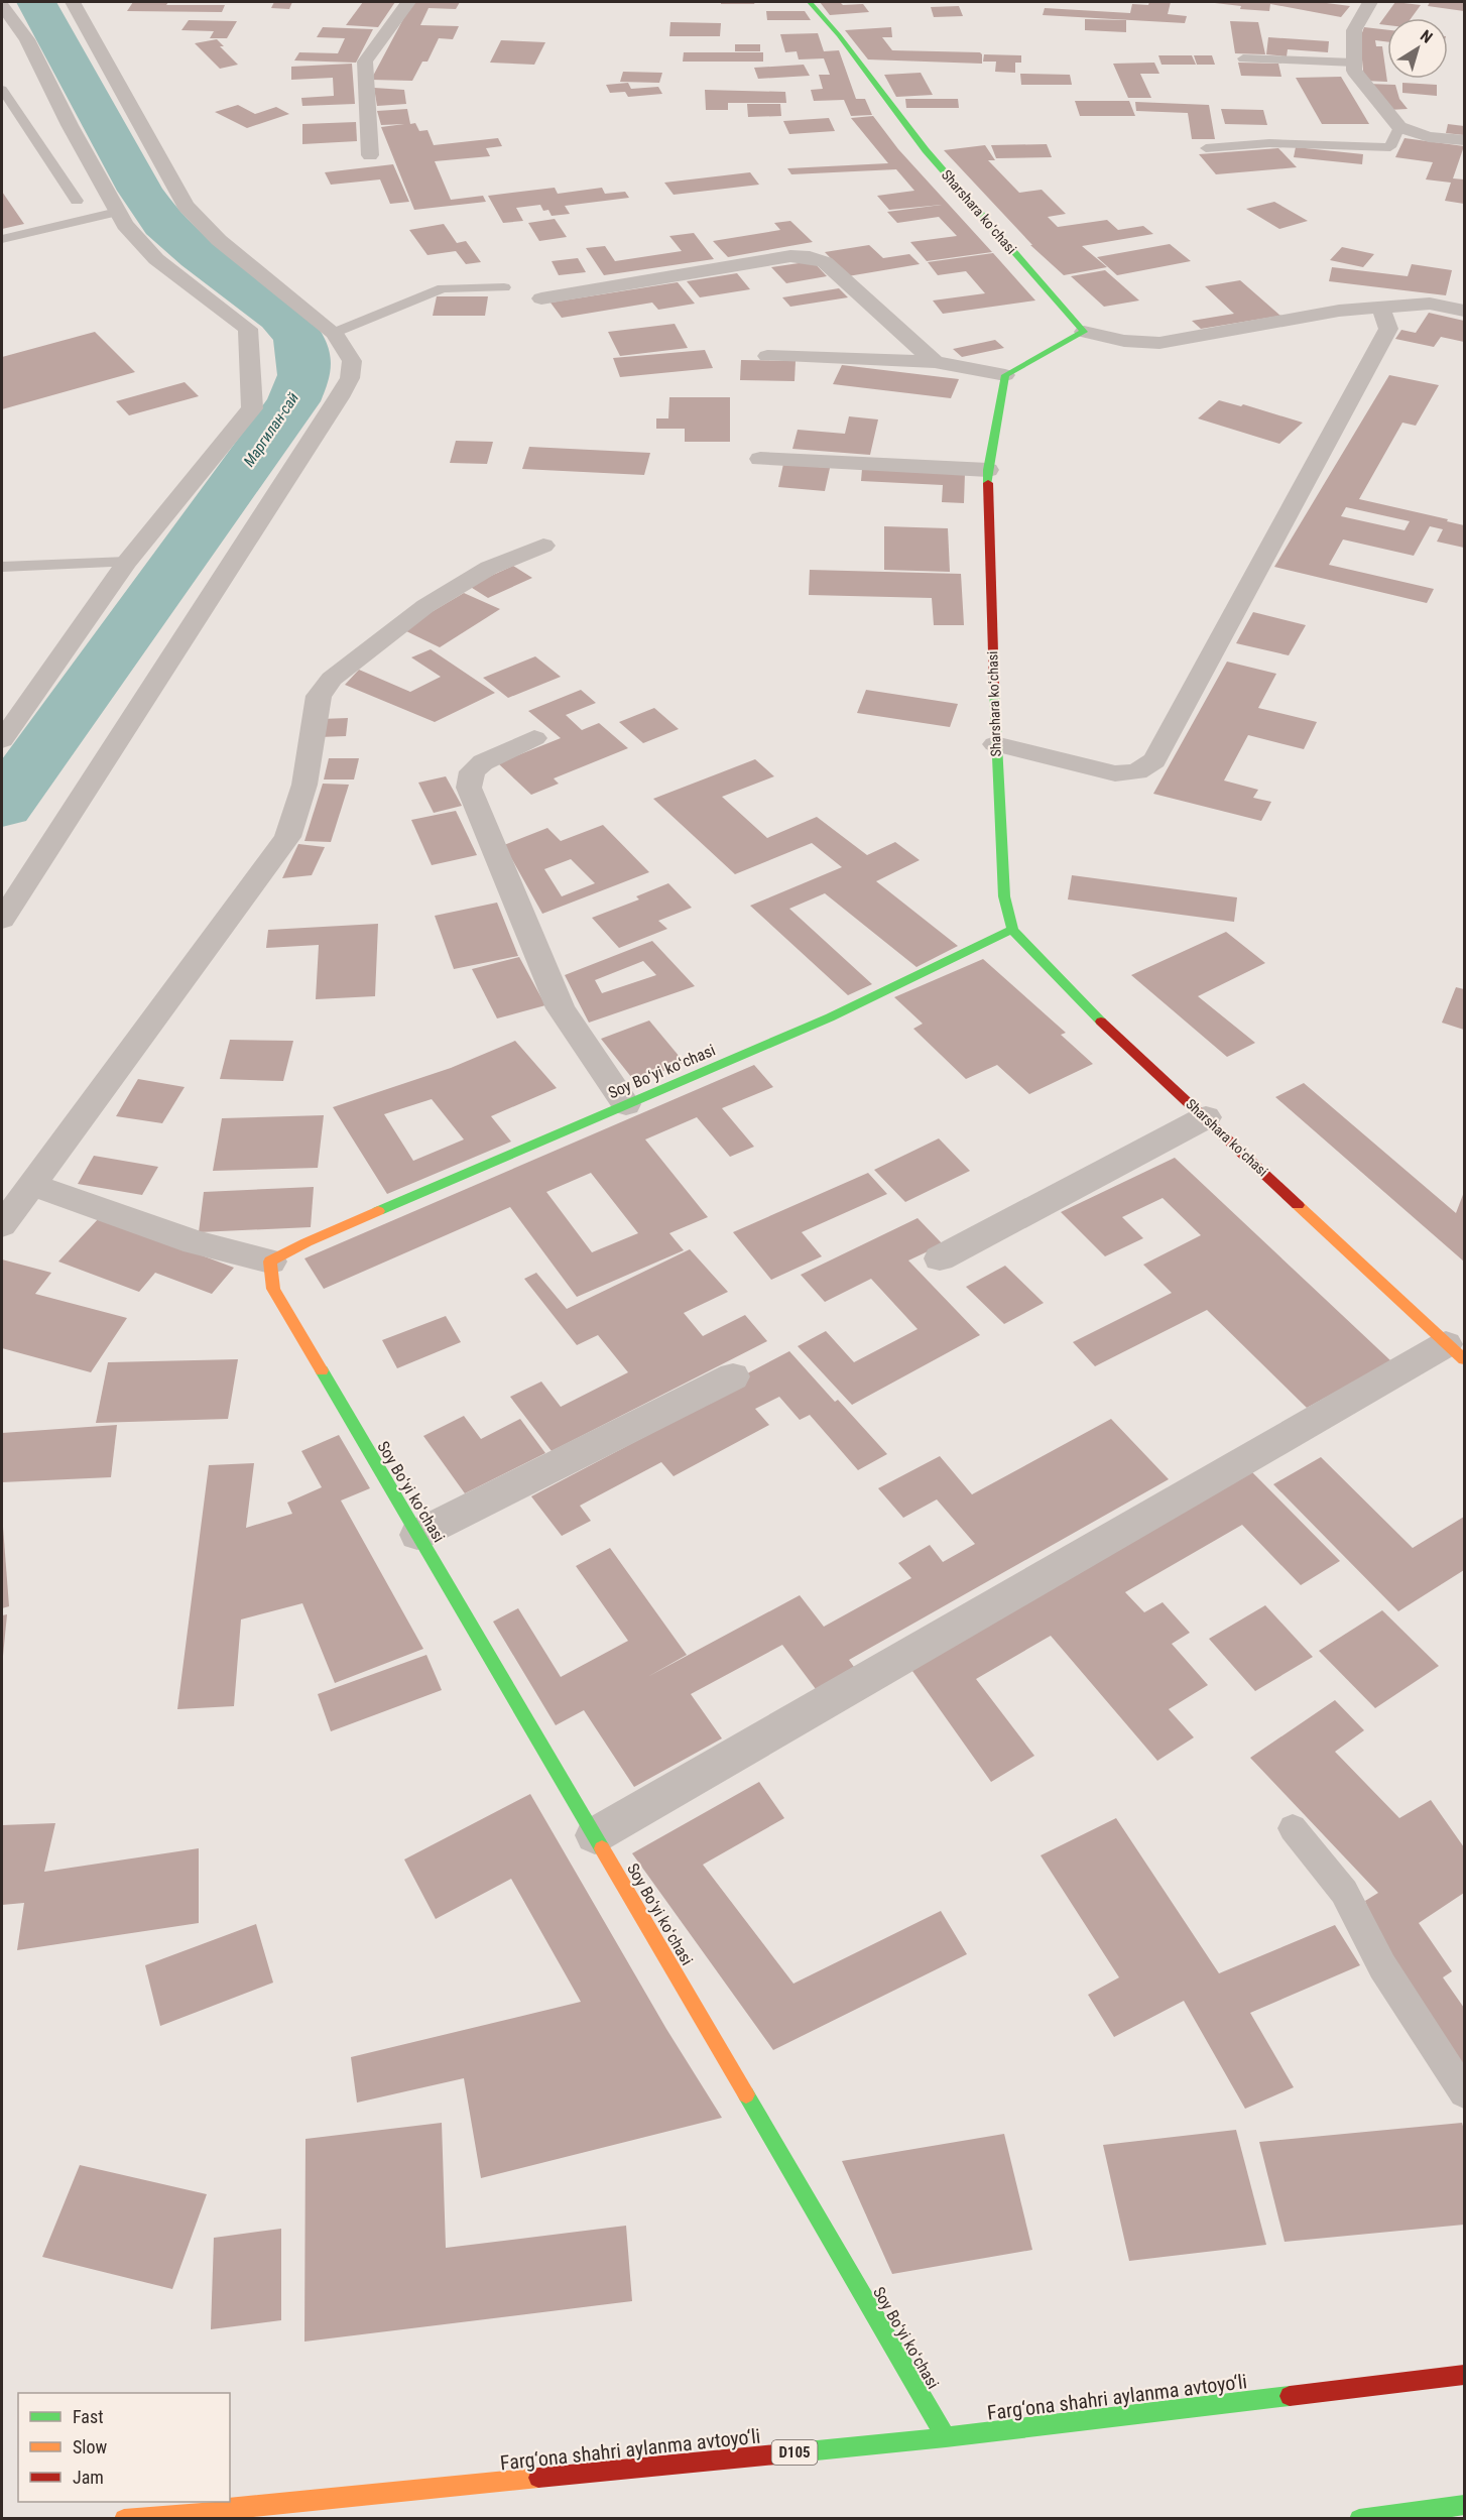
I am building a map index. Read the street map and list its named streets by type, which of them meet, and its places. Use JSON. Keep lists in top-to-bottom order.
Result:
{
  "streets": {
    "main road": [
      "Sharshara koʻchasi",
      "Soy Boʻyi koʻchasi",
      "Farg‘ona shahri aylanma avtoyo‘li",
      "D105"
    ]
  },
  "crossings": [
    ["Sharshara koʻchasi", "Soy Boʻyi koʻchasi"],
    ["Soy Boʻyi koʻchasi", "Farg‘ona shahri aylanma avtoyo‘li"]
  ],
  "water": ["Маргилан-сай"],
  "legend": ["Fast", "Slow", "Jam"],
  "north": "top right"
}
